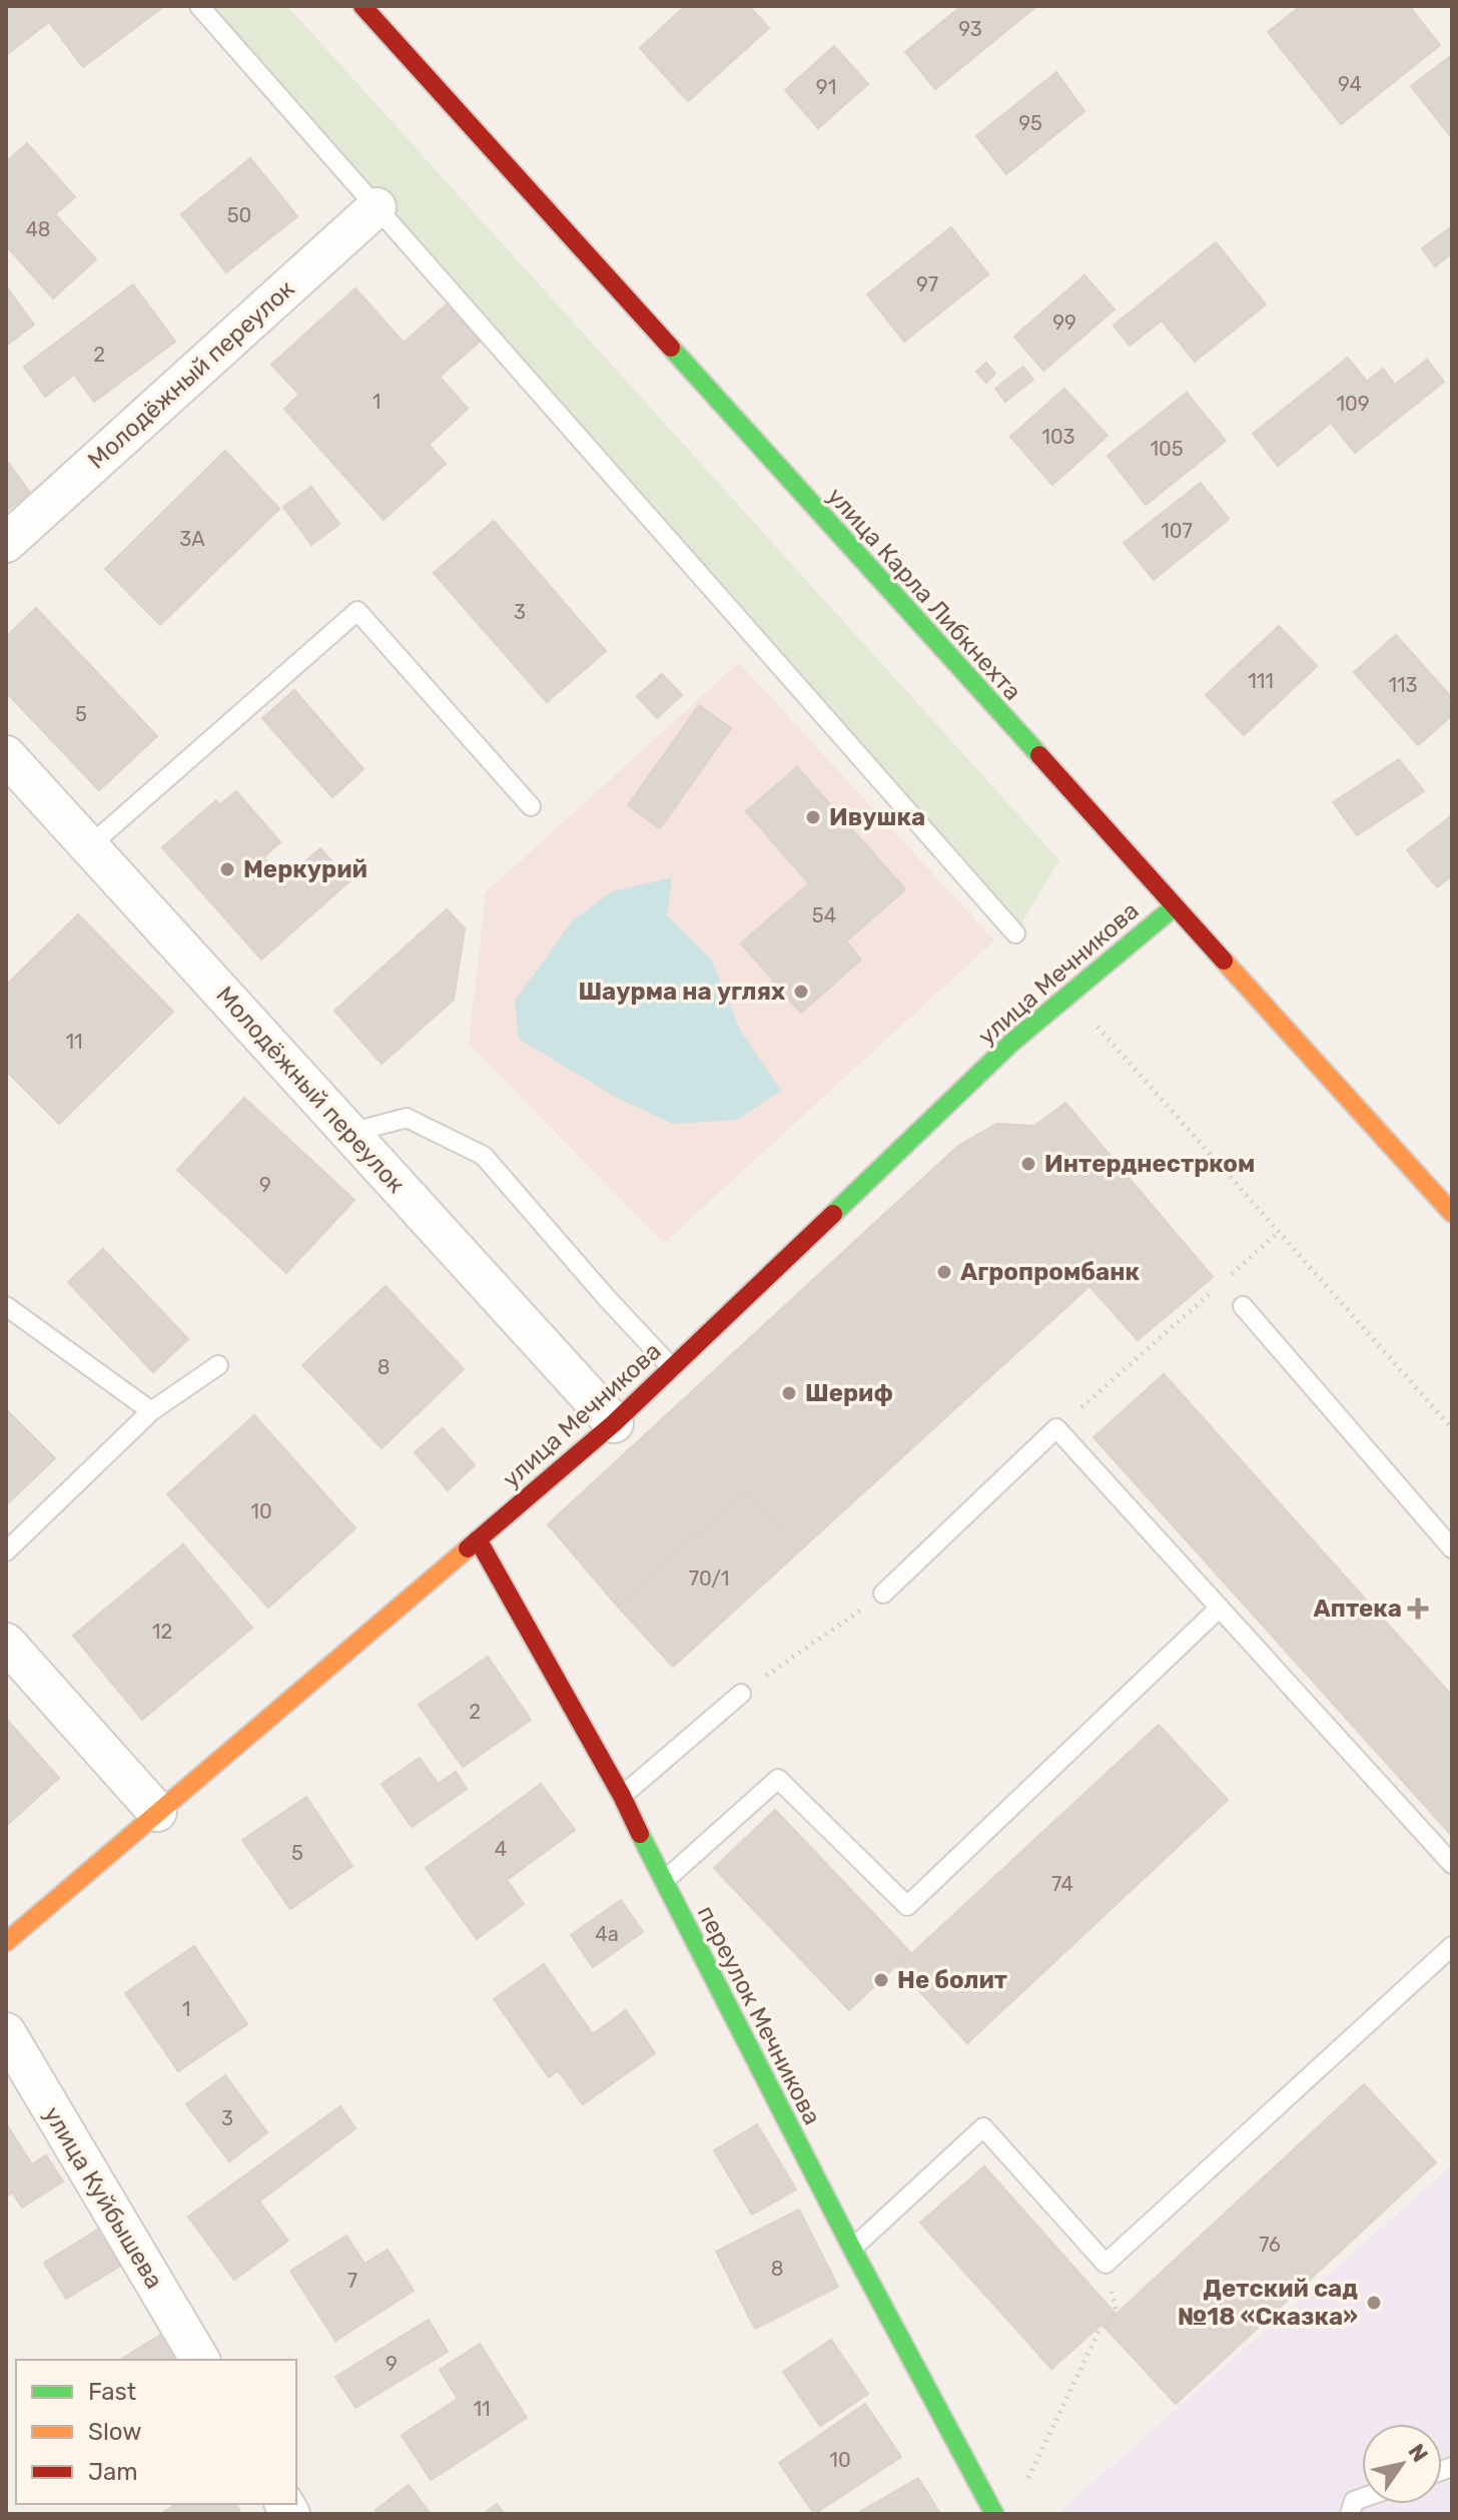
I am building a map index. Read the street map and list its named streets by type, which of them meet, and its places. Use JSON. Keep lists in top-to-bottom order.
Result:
{
  "streets": {
    "street": [
      "Молодёжный переулок",
      "улица Карла Либкнехта",
      "улица Мечникова",
      "переулок Мечникова",
      "улица Куйбышева"
    ]
  },
  "crossings": [
    ["Молодёжный переулок", "улица Мечникова"],
    ["улица Карла Либкнехта", "улица Мечникова"],
    ["улица Мечникова", "переулок Мечникова"]
  ],
  "places": {
    "other": [
      "Ивушка",
      "Меркурий",
      "Шаурма на углях",
      "Интерднестрком",
      "Агропромбанк",
      "Шериф",
      "Не болит",
      "Детский сад №18 «Сказка»"
    ],
    "health": ["Аптека"]
  },
  "house_numbers": [
    "93",
    "94",
    "91",
    "95",
    "50",
    "48",
    "97",
    "99",
    "2",
    "1",
    "109",
    "103",
    "105",
    "107",
    "3A",
    "3",
    "111",
    "113",
    "5",
    "54",
    "11",
    "9",
    "8",
    "10",
    "70/1",
    "12",
    "2",
    "4",
    "5",
    "74",
    "4а",
    "1",
    "3",
    "76",
    "8",
    "7",
    "9",
    "11",
    "10"
  ],
  "legend": ["Fast", "Slow", "Jam"],
  "north": "top right"
}
